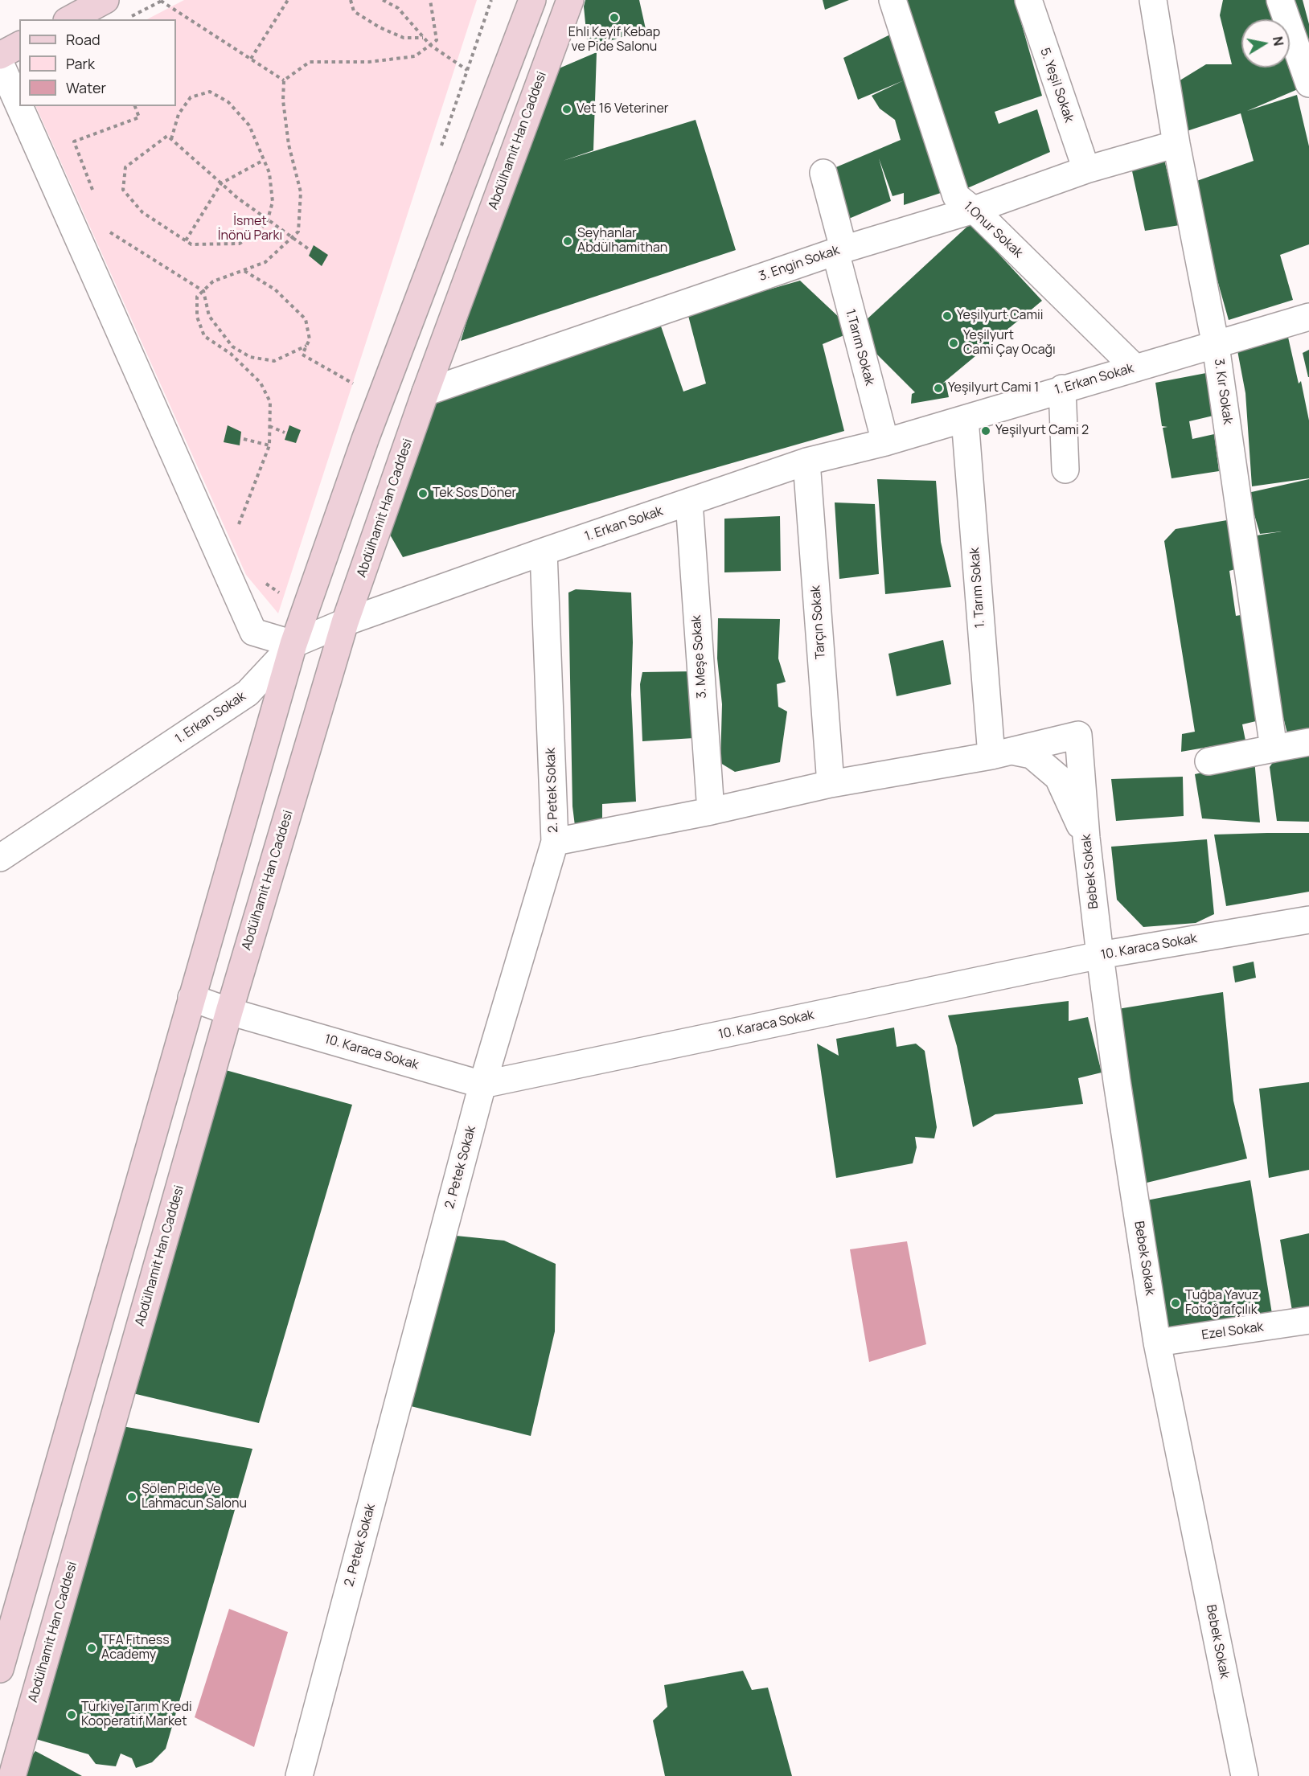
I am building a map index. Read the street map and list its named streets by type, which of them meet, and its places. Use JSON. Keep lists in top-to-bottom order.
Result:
{
  "streets": {
    "main road": ["Abdülhamit Han Caddesi"],
    "street": [
      "5. Yeşil Sokak",
      "1.Onur Sokak",
      "3. Engin Sokak",
      "1.Tarım Sokak",
      "1. Erkan Sokak",
      "3. Kır Sokak",
      "1. Tarım Sokak",
      "Tarçın Sokak",
      "3. Meşe Sokak",
      "2. Petek Sokak",
      "Bebek Sokak",
      "10. Karaca Sokak",
      "Ezel Sokak"
    ]
  },
  "crossings": [
    ["5. Yeşil Sokak", "3. Engin Sokak"],
    ["Abdülhamit Han Caddesi", "3. Engin Sokak"],
    ["Abdülhamit Han Caddesi", "1. Erkan Sokak"],
    ["Abdülhamit Han Caddesi", "10. Karaca Sokak"],
    ["1.Onur Sokak", "3. Engin Sokak"],
    ["1.Onur Sokak", "1. Erkan Sokak"],
    ["3. Engin Sokak", "1.Tarım Sokak"],
    ["3. Engin Sokak", "3. Kır Sokak"],
    ["1.Tarım Sokak", "1. Erkan Sokak"],
    ["1. Erkan Sokak", "3. Kır Sokak"],
    ["1. Erkan Sokak", "1. Tarım Sokak"],
    ["1. Erkan Sokak", "Tarçın Sokak"],
    ["1. Erkan Sokak", "3. Meşe Sokak"],
    ["1. Erkan Sokak", "2. Petek Sokak"],
    ["1. Tarım Sokak", "Bebek Sokak"],
    ["2. Petek Sokak", "10. Karaca Sokak"],
    ["Bebek Sokak", "10. Karaca Sokak"],
    ["Bebek Sokak", "Ezel Sokak"]
  ],
  "parks": ["İsmet İnönü Parkı"],
  "places": [
    "Ehli Keyif Kebap ve Pide Salonu",
    "Vet 16 Veteriner",
    "Seyhanlar Abdülhamithan",
    "Yeşilyurt Camii",
    "Yeşilyurt Cami Çay Ocağı",
    "Yeşilyurt Cami 1",
    "Yeşilyurt Cami 2",
    "Tek Sos Döner",
    "Tuğba Yavuz Fotoğrafçılık",
    "Şölen Pide Ve Lahmacun Salonu",
    "TFA Fitness Academy",
    "Türkiye Tarım Kredi Kooperatif Market"
  ],
  "legend": ["Road", "Park", "Water"],
  "north": "right"
}
